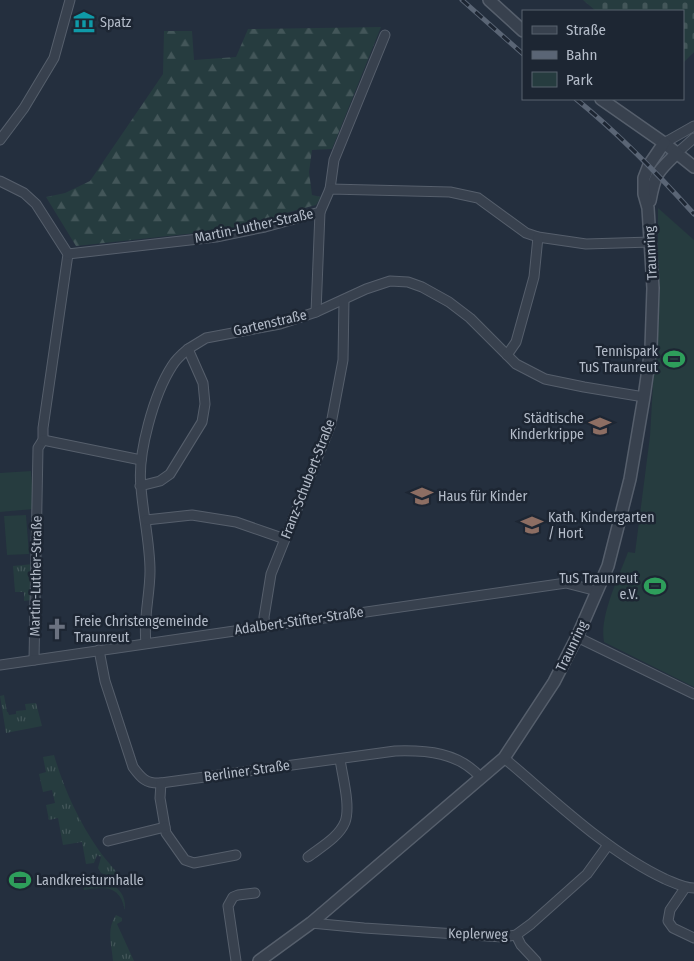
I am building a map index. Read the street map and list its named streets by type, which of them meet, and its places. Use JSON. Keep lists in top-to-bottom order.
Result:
{
  "streets": {
    "street": [
      "Martin-Luther-Straße",
      "Traunring",
      "Gartenstraße",
      "Franz-Schubert-Straße",
      "Adalbert-Stifter-Straße",
      "Berliner Straße",
      "Keplerweg"
    ]
  },
  "crossings": [
    ["Martin-Luther-Straße", "Gartenstraße"],
    ["Martin-Luther-Straße", "Adalbert-Stifter-Straße"],
    ["Traunring", "Adalbert-Stifter-Straße"],
    ["Traunring", "Berliner Straße"],
    ["Traunring", "Keplerweg"],
    ["Gartenstraße", "Adalbert-Stifter-Straße"],
    ["Franz-Schubert-Straße", "Adalbert-Stifter-Straße"],
    ["Adalbert-Stifter-Straße", "Berliner Straße"]
  ],
  "places": {
    "museum": ["Spatz"],
    "sports": ["Tennispark TuS Traunreut", "TuS Traunreut e.V.", "Landkreisturnhalle"],
    "school or university": ["Städtische Kinderkrippe", "Haus für Kinder", "Kath. Kindergarten / Hort"],
    "church": ["Freie Christengemeinde Traunreut"]
  },
  "legend": ["Straße", "Bahn", "Park"]
}
